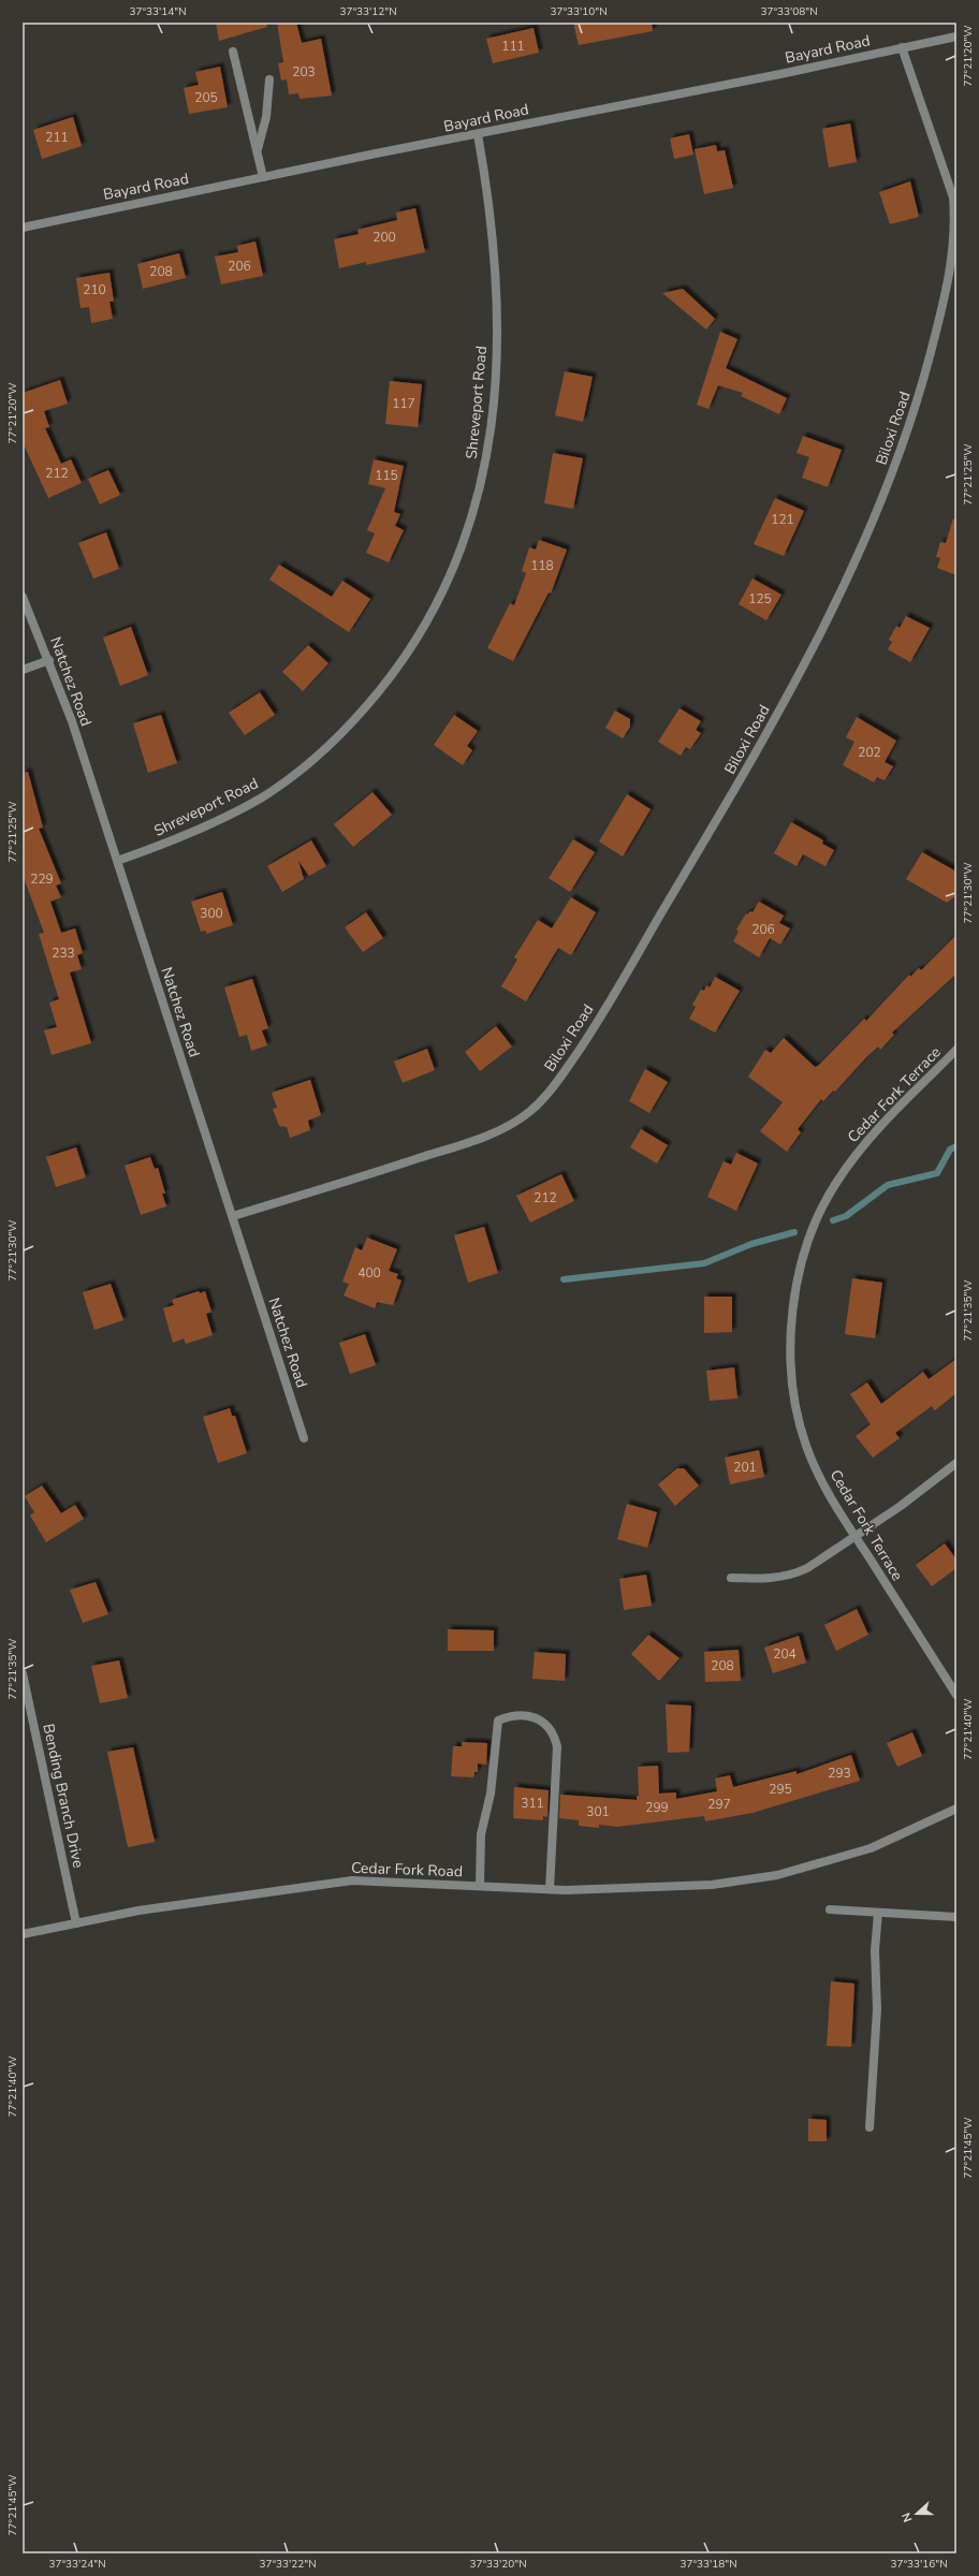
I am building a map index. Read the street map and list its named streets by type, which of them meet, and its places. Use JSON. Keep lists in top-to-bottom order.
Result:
{
  "streets": {
    "street": [
      "Bayard Road",
      "Shreveport Road",
      "Biloxi Road",
      "Natchez Road",
      "Cedar Fork Terrace",
      "Bending Branch Drive",
      "Cedar Fork Road"
    ]
  },
  "crossings": [
    ["Bayard Road", "Shreveport Road"],
    ["Bayard Road", "Biloxi Road"],
    ["Shreveport Road", "Natchez Road"],
    ["Biloxi Road", "Natchez Road"],
    ["Bending Branch Drive", "Cedar Fork Road"]
  ],
  "house_numbers": [
    "111",
    "203",
    "205",
    "211",
    "200",
    "206",
    "208",
    "210",
    "117",
    "212",
    "115",
    "121",
    "118",
    "125",
    "202",
    "229",
    "300",
    "206",
    "233",
    "212",
    "400",
    "201",
    "204",
    "208",
    "293",
    "295",
    "311",
    "297",
    "299",
    "301"
  ],
  "north": "left",
  "coordinates": [
    "37°33'14\"N",
    "37°33'12\"N",
    "37°33'10\"N",
    "37°33'08\"N",
    "77°21'20\"W",
    "77°21'25\"W",
    "77°21'30\"W",
    "77°21'35\"W",
    "77°21'40\"W",
    "77°21'45\"W",
    "37°33'24\"N",
    "37°33'22\"N",
    "37°33'20\"N",
    "37°33'18\"N",
    "37°33'16\"N"
  ]
}
